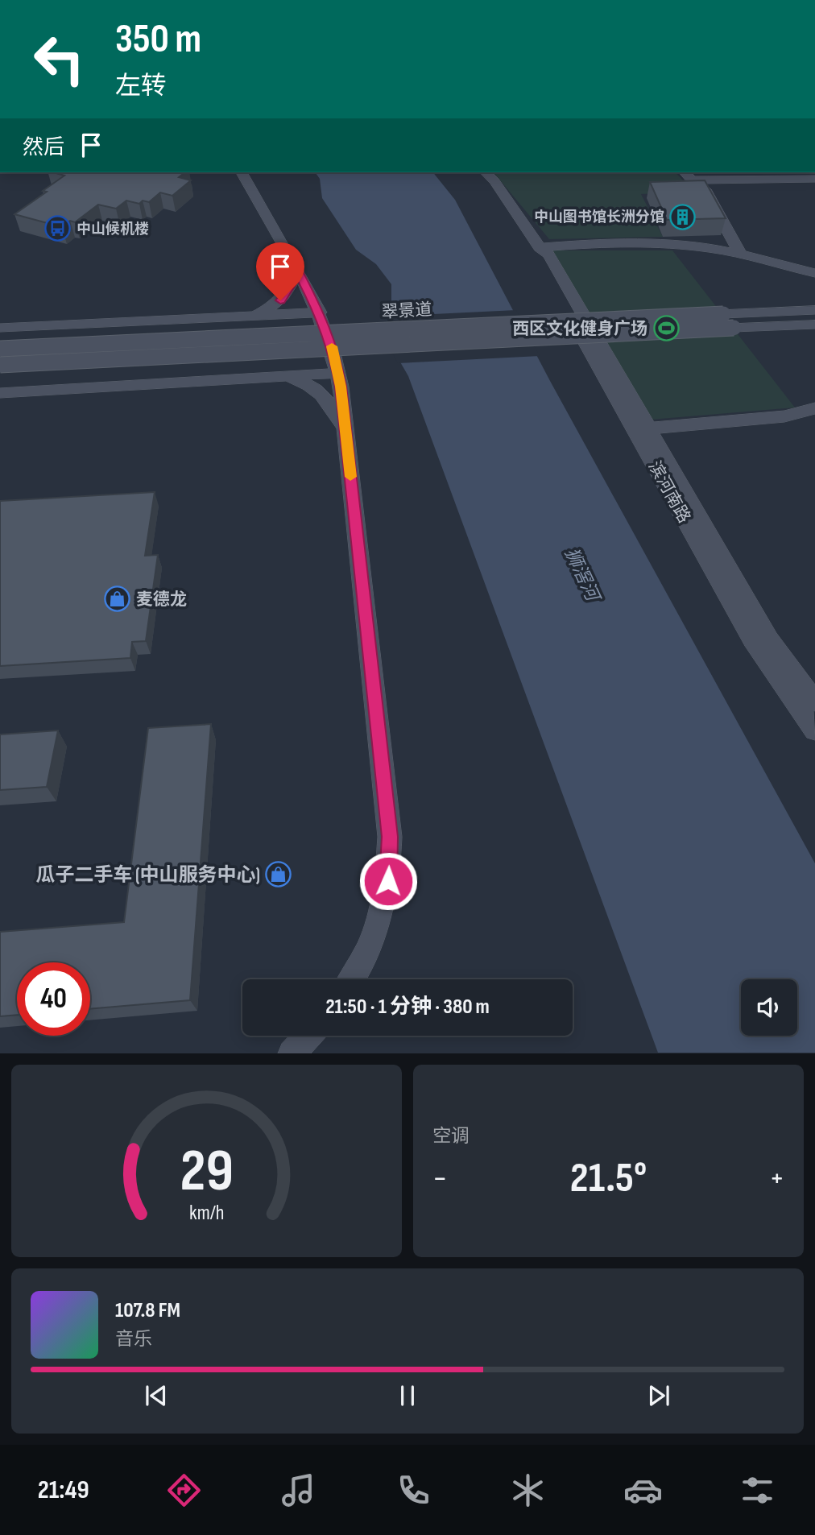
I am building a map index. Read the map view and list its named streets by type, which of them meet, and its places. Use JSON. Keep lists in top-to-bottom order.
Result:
{
  "streets": {
    "street": ["翠景道", "滨河南路"]
  },
  "water": ["狮滘河"],
  "places": {
    "building": ["中山图书馆长洲分馆"],
    "bus stop": ["中山候机楼"],
    "sports": ["西区文化健身广场"],
    "shop": ["麦德龙", "瓜子二手车 (中山服务中心)"]
  },
  "page": {
    "turn": ["350 m", "左转"],
    "then": "然后",
    "limit": "40",
    "trip": "21:50 · 1 分钟 · 380 m",
    "tile": "空调",
    "heat": ["−", "21.5°", "+"],
    "song": ["107.8 FM", "音乐"],
    "tabs": "21:49",
    "gauge": ["29", "km/h"]
  }
}
